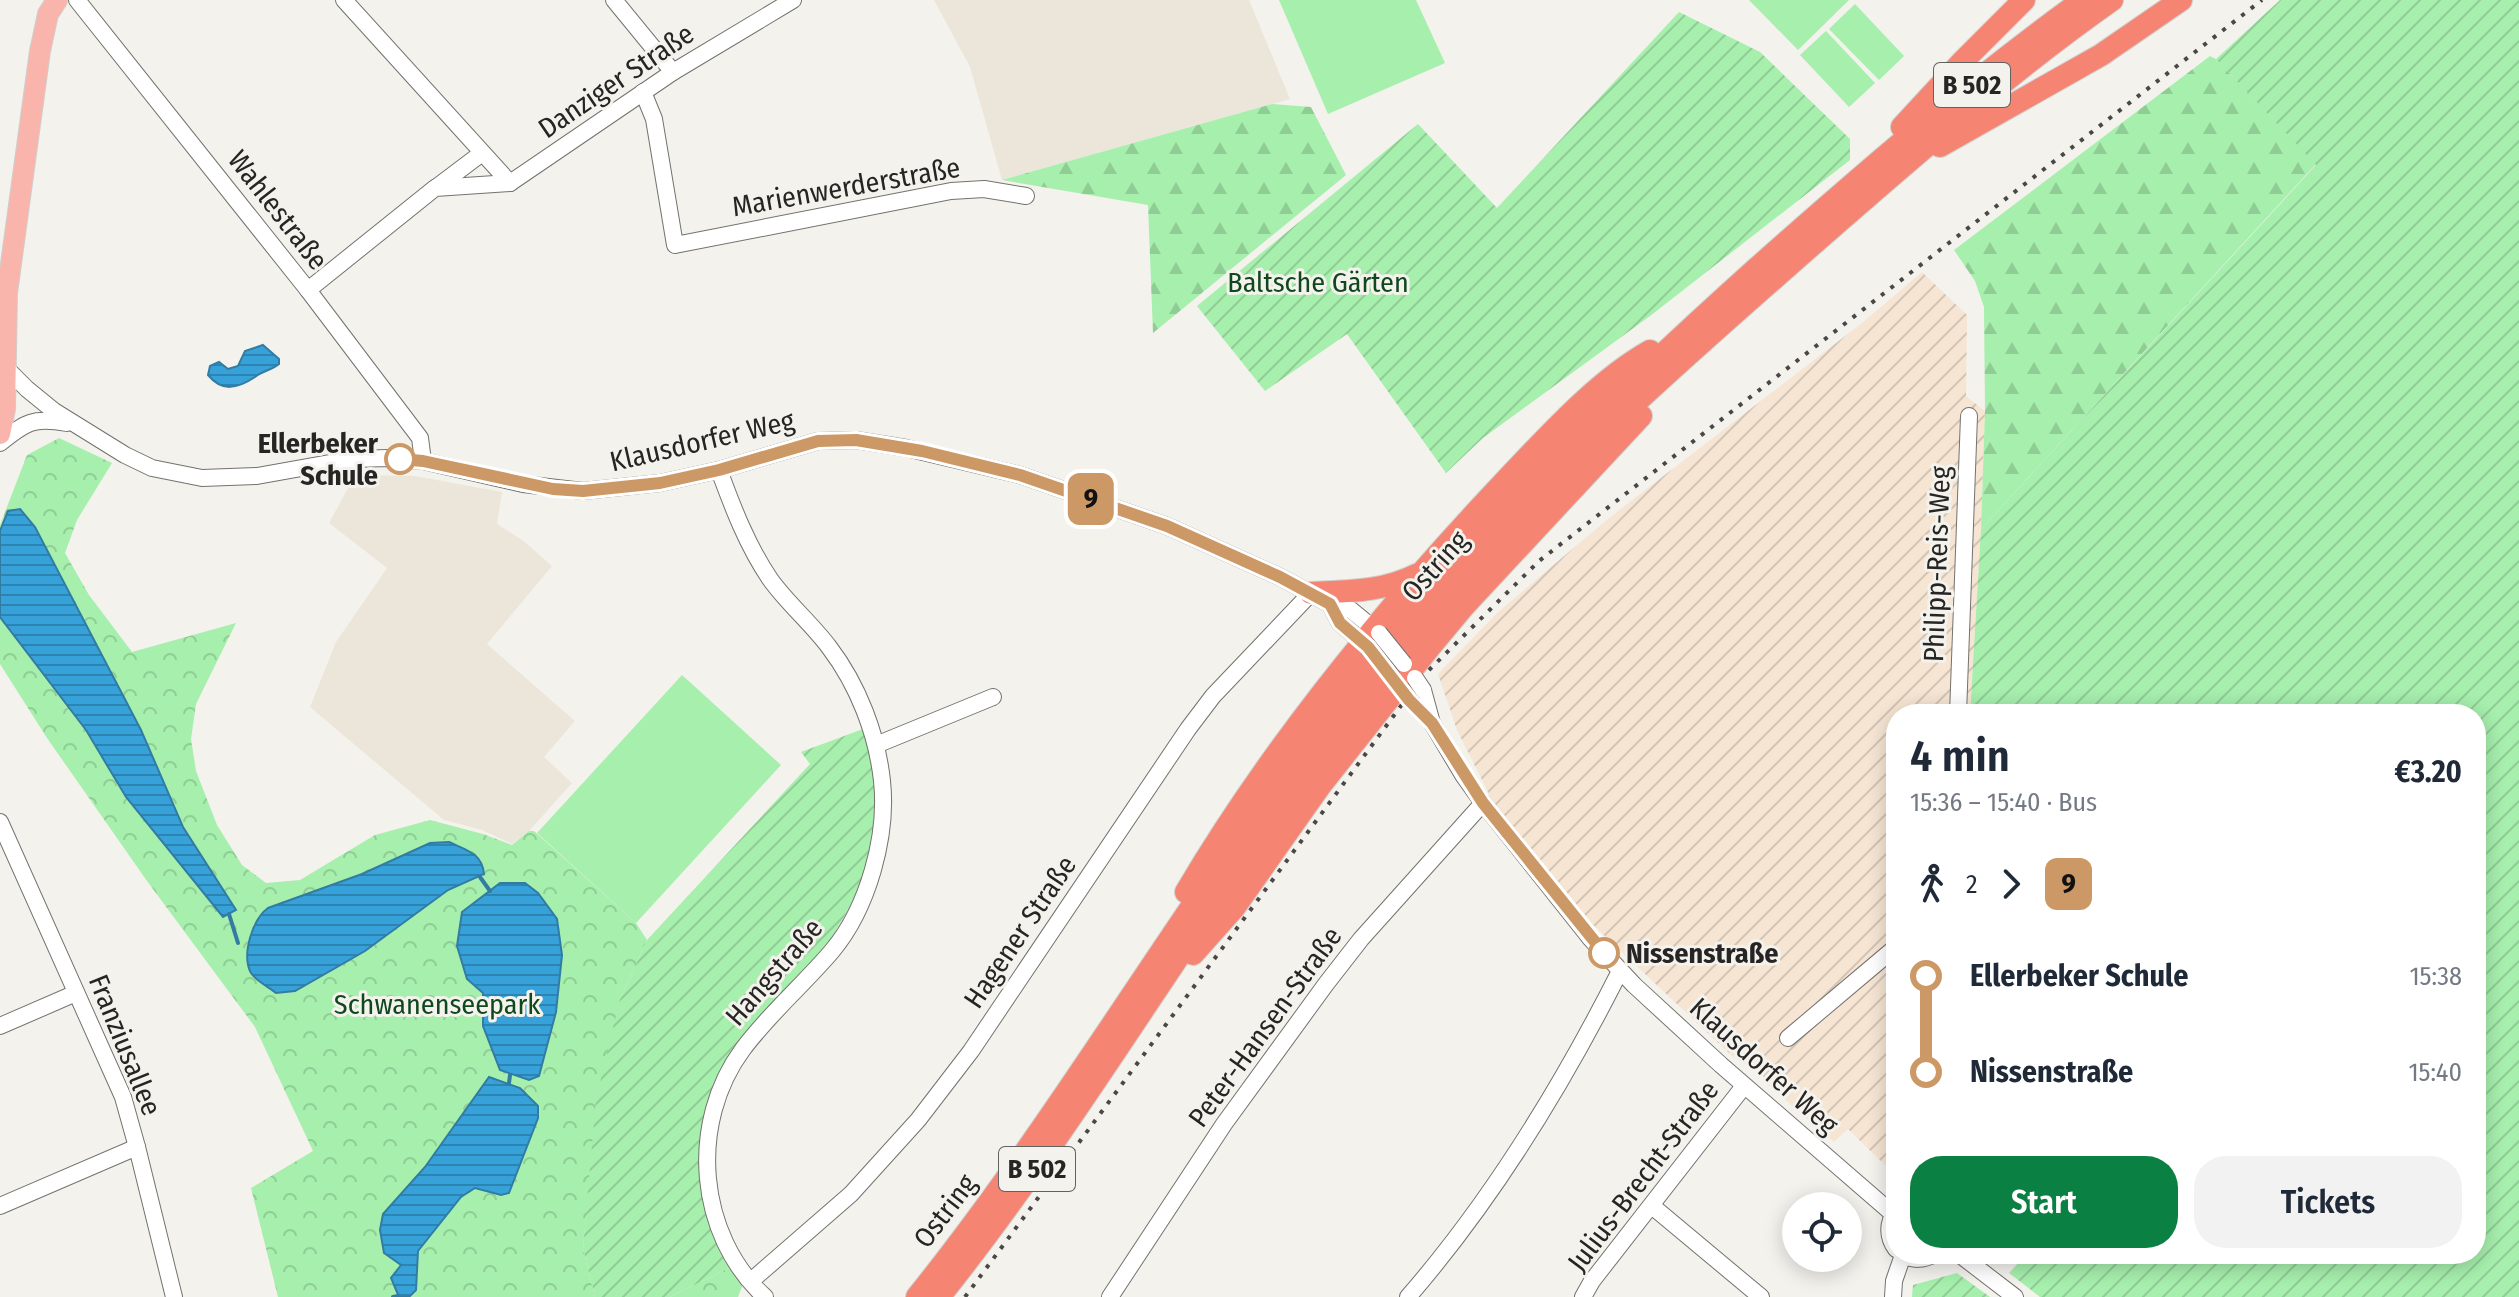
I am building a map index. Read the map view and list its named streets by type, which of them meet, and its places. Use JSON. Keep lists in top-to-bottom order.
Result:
{
  "streets": {
    "highway": ["B 502", "Ostring"],
    "street": [
      "Danziger Straße",
      "Marienwerderstraße",
      "Wahlestraße",
      "Klausdorfer Weg",
      "Philipp-Reis-Weg",
      "Hagener Straße",
      "Hangstraße",
      "Peter-Hansen-Straße",
      "Franziusallee",
      "Julius-Brecht-Straße"
    ]
  },
  "crossings": [
    ["Danziger Straße", "Marienwerderstraße"],
    ["Wahlestraße", "Klausdorfer Weg"],
    ["Klausdorfer Weg", "Hagener Straße"],
    ["Klausdorfer Weg", "Hangstraße"],
    ["Klausdorfer Weg", "Peter-Hansen-Straße"],
    ["Klausdorfer Weg", "Julius-Brecht-Straße"],
    ["Hagener Straße", "Hangstraße"]
  ],
  "parks": ["Baltsche Gärten", "Schwanenseepark"],
  "places": ["Ellerbeker Schule", "Nissenstraße"],
  "lines": ["bus line 9"],
  "page": {
    "on_map": "9",
    "heading": ["4 min", "15:36 – 15:40 · Bus", "€3.20"],
    "legs": ["2", "9"],
    "list": [
      {
        "name": "Ellerbeker Schule",
        "value": "15:38"
      },
      {
        "name": "Nissenstraße",
        "value": "15:40"
      }
    ],
    "buttons": ["Start", "Tickets"]
  }
}
